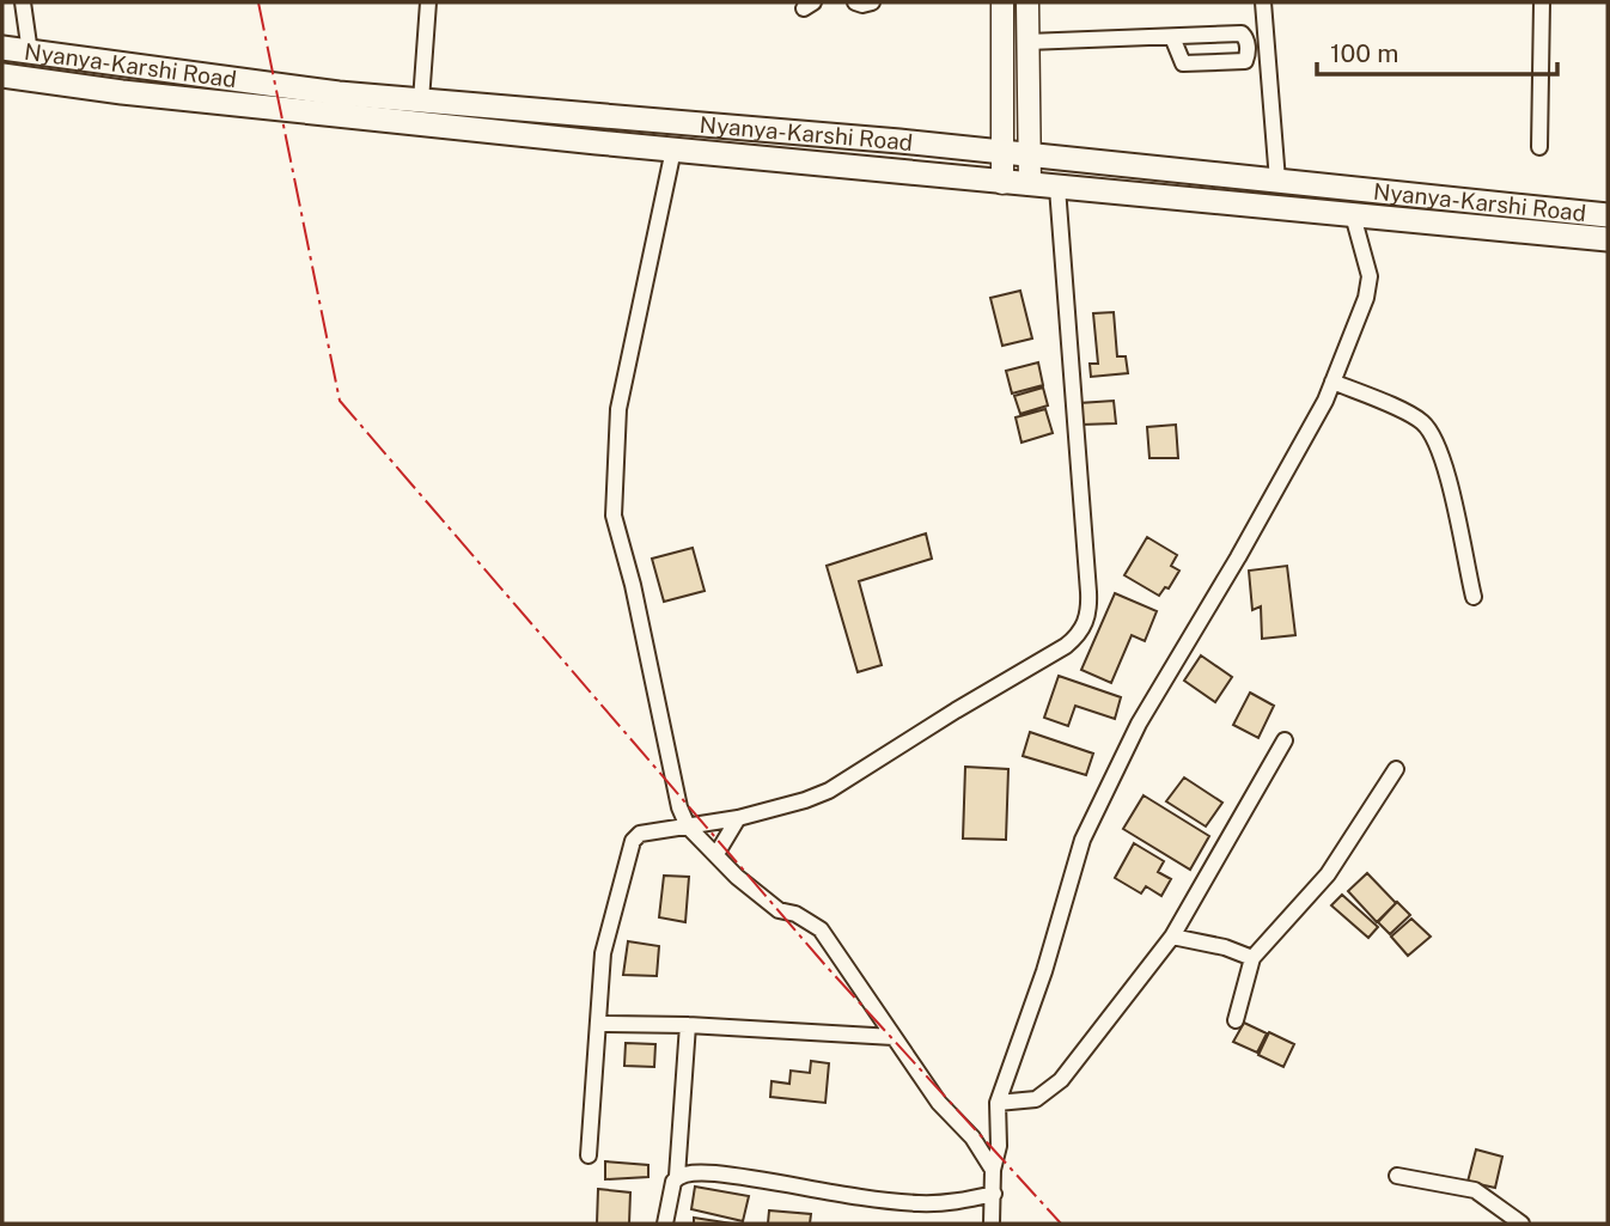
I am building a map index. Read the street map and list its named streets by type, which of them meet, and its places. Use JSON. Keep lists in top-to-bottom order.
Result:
{
  "streets": {
    "main road": ["Nyanya-Karshi Road"]
  },
  "scale_bar": "100 m"
}
